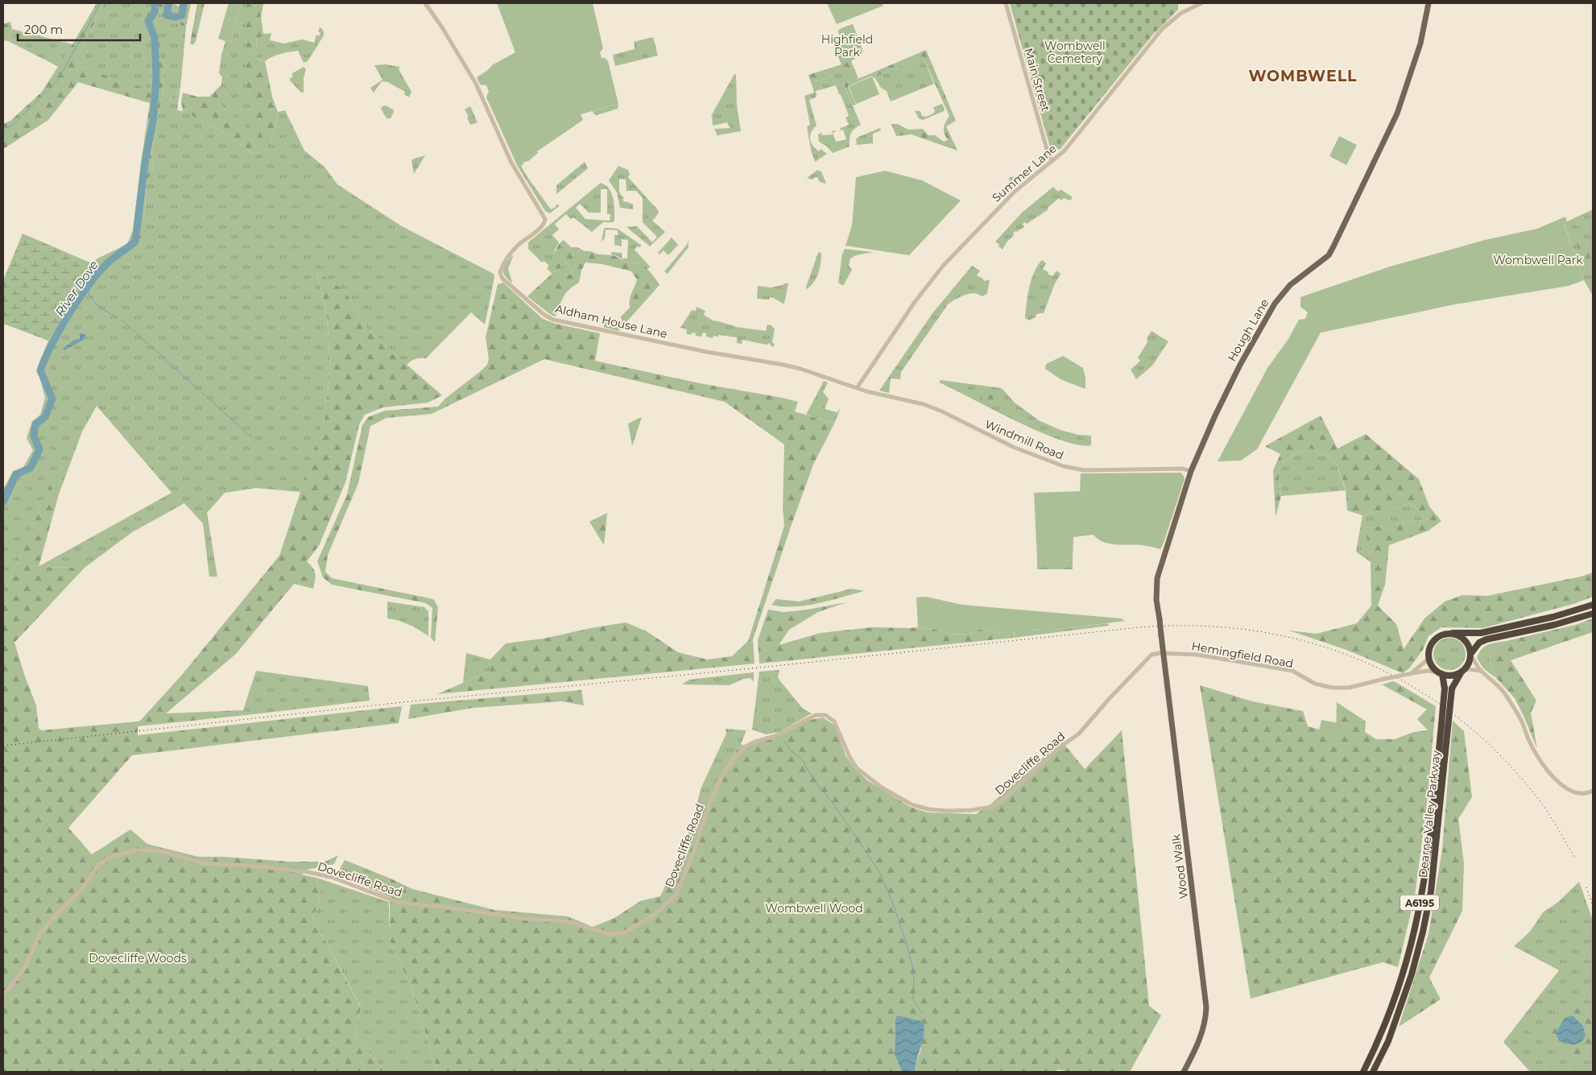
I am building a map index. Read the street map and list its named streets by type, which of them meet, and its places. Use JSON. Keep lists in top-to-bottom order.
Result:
{
  "streets": {
    "highway": ["Dearne Valley Parkway", "A6195"],
    "main road": ["Hough Lane", "Wood Walk"],
    "street": [
      "Main Street",
      "Summer Lane",
      "Aldham House Lane",
      "Windmill Road",
      "Hemingfield Road",
      "Dovecliffe Road"
    ]
  },
  "crossings": [
    ["Main Street", "Summer Lane"],
    ["Summer Lane", "Aldham House Lane"],
    ["Summer Lane", "Windmill Road"],
    ["Aldham House Lane", "Windmill Road"],
    ["Hough Lane", "Windmill Road"],
    ["Hough Lane", "Hemingfield Road"],
    ["Hough Lane", "Dovecliffe Road"],
    ["Hough Lane", "Wood Walk"],
    ["Hemingfield Road", "Dovecliffe Road"],
    ["Hemingfield Road", "Dearne Valley Parkway"],
    ["Hemingfield Road", "Wood Walk"],
    ["Hemingfield Road", "A6195"],
    ["Dovecliffe Road", "Wood Walk"],
    ["Dearne Valley Parkway", "A6195"]
  ],
  "districts": ["WOMBWELL"],
  "water": ["River Dove"],
  "parks": [
    "Highfield Park",
    "Wombwell Cemetery",
    "Wombwell Park",
    "Wombwell Wood",
    "Dovecliffe Woods"
  ],
  "scale_bar": "200 m"
}
